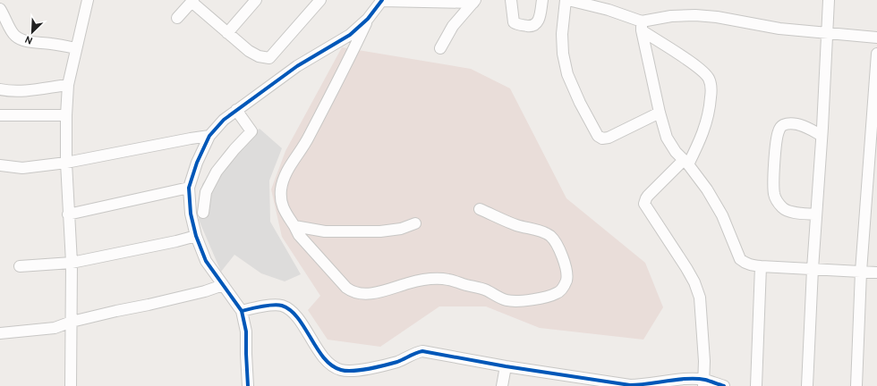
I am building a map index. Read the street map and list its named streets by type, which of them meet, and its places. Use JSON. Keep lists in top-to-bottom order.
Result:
{
  "north": "bottom left"
}
